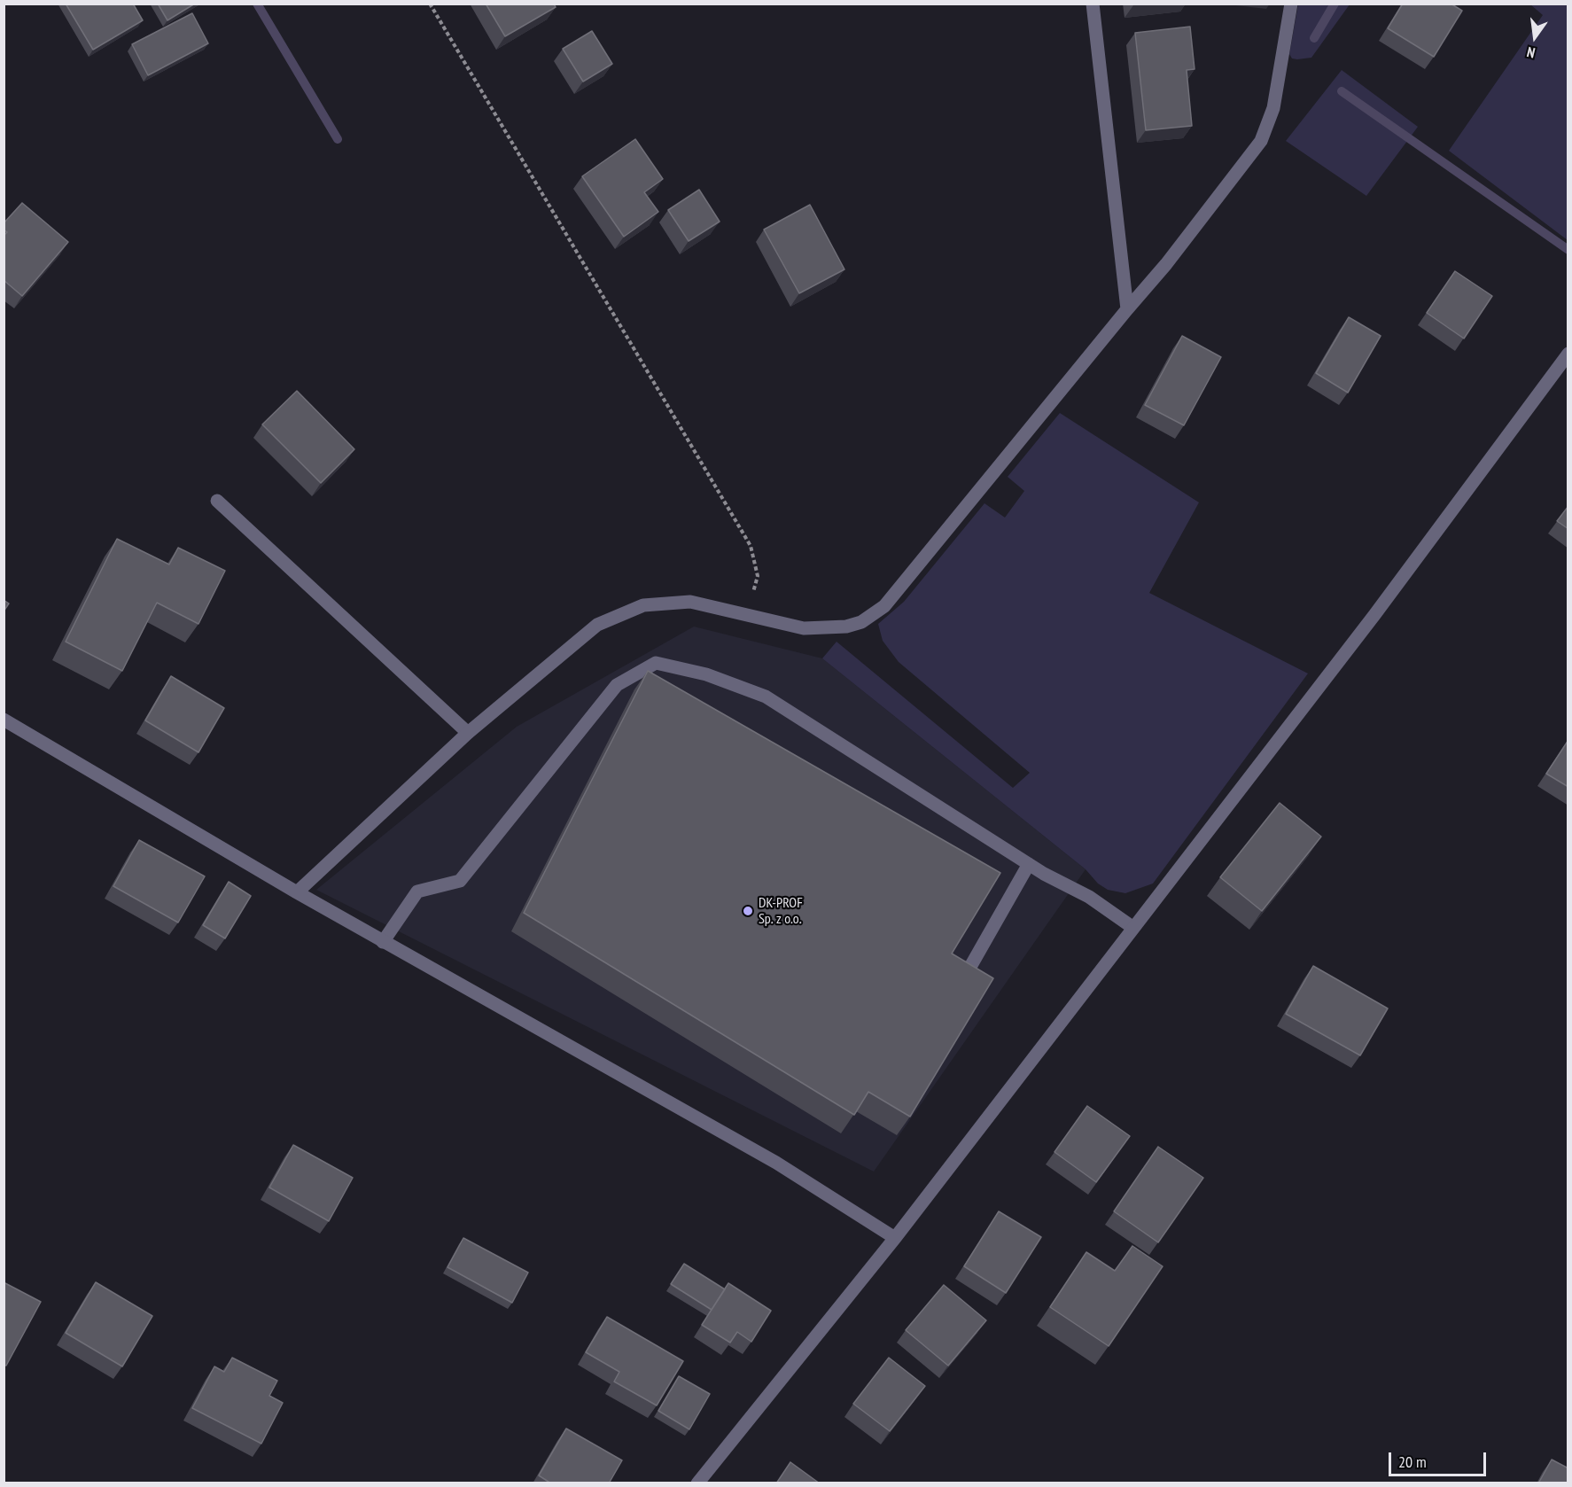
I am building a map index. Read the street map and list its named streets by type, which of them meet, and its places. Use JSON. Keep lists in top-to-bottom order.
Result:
{
  "places": ["DK-PROF Sp. z o.o."],
  "scale_bar": "20 m",
  "north": "bottom"
}
